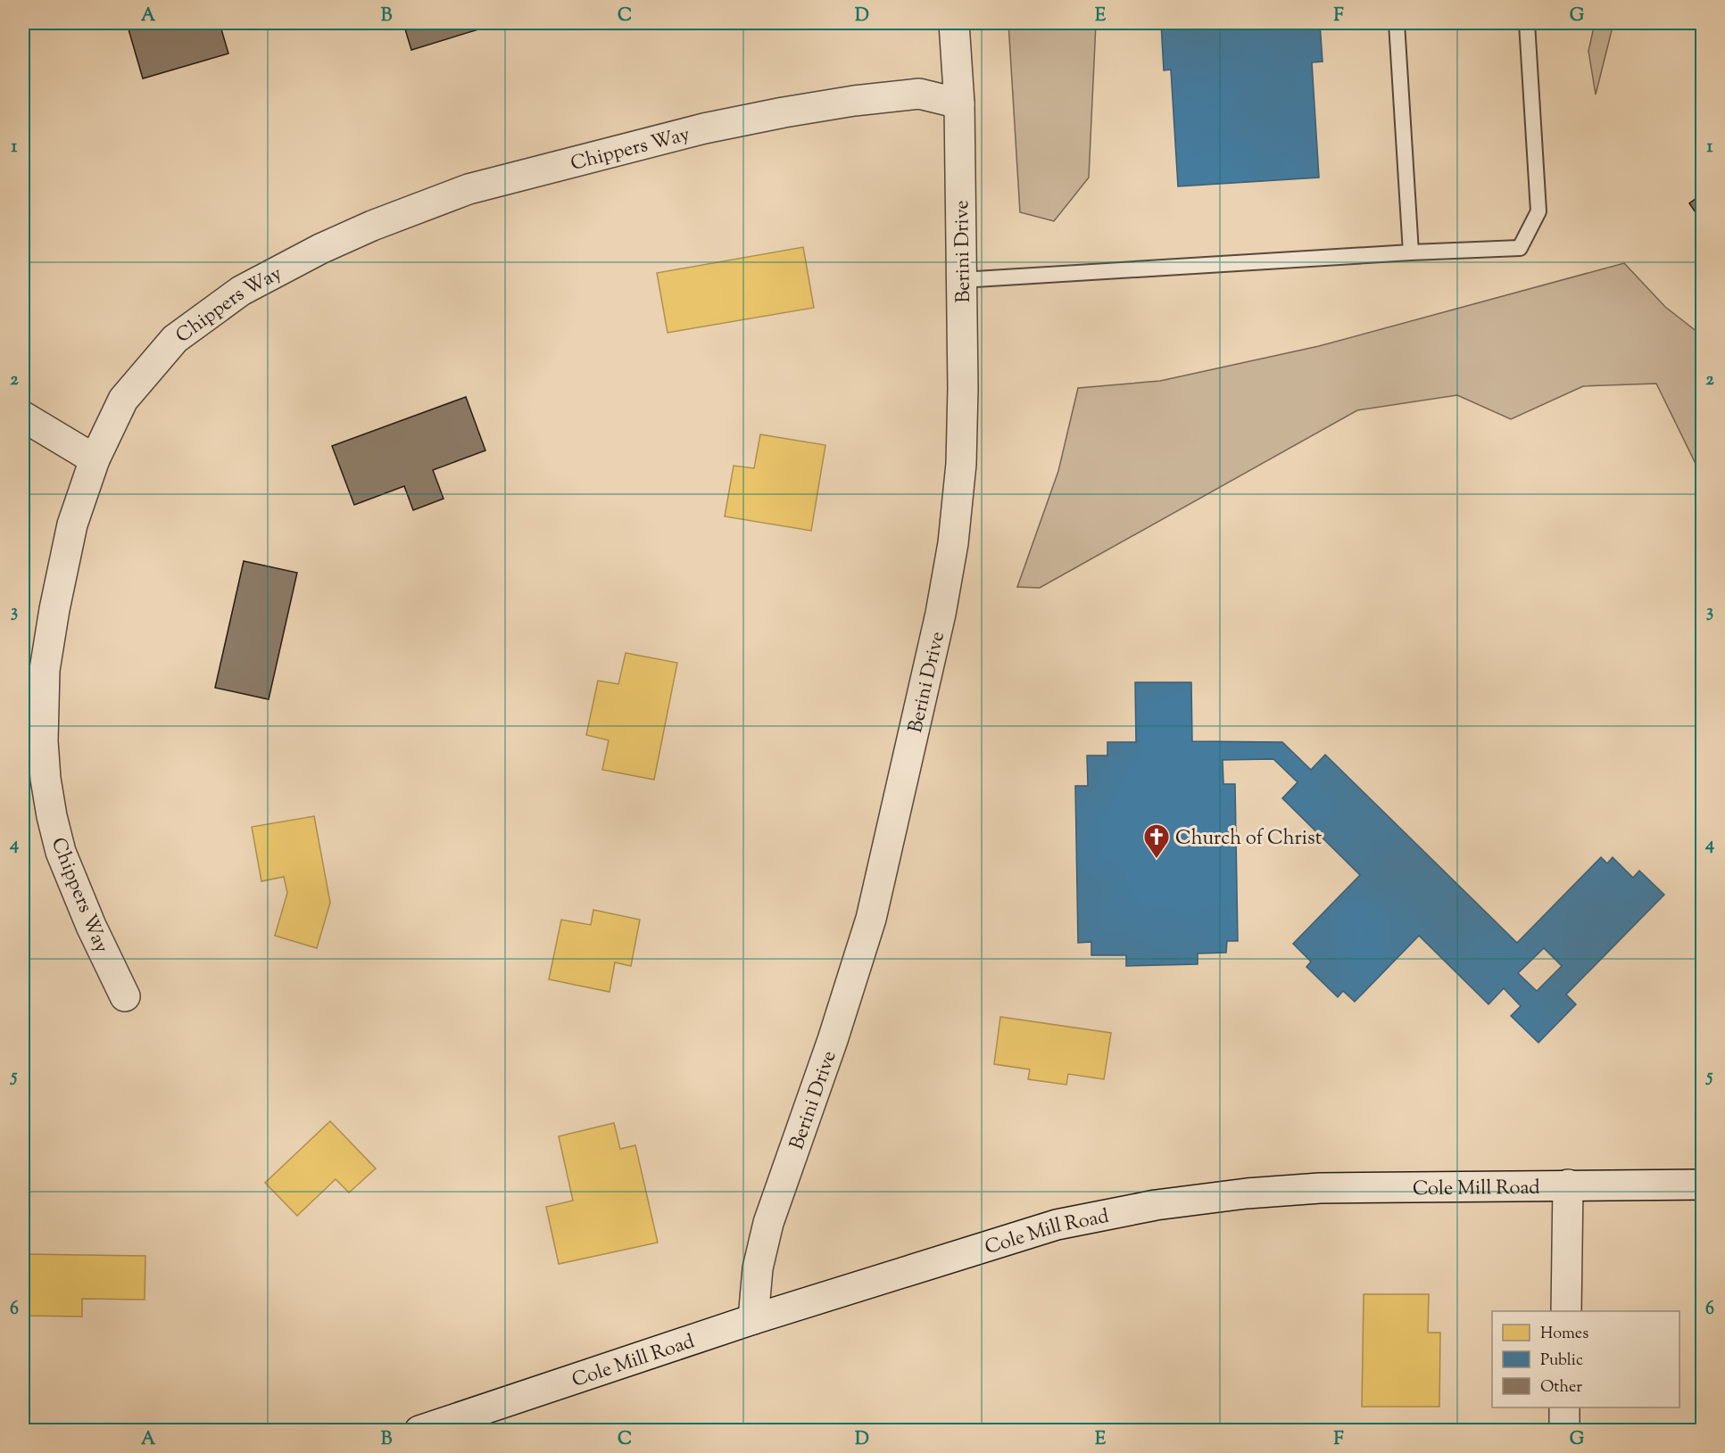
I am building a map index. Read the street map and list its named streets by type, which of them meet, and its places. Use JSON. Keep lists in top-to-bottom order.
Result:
{
  "streets": {
    "street": ["Chippers Way", "Berini Drive", "Cole Mill Road"]
  },
  "crossings": [
    ["Chippers Way", "Berini Drive"],
    ["Berini Drive", "Cole Mill Road"]
  ],
  "places": {
    "church": ["Church of Christ"]
  },
  "legend": ["Homes", "Public", "Other"],
  "grid": {
    "columns": [
      "A",
      "B",
      "C",
      "D",
      "E",
      "F",
      "G"
    ],
    "rows": [
      "1",
      "2",
      "3",
      "4",
      "5",
      "6"
    ]
  }
}
